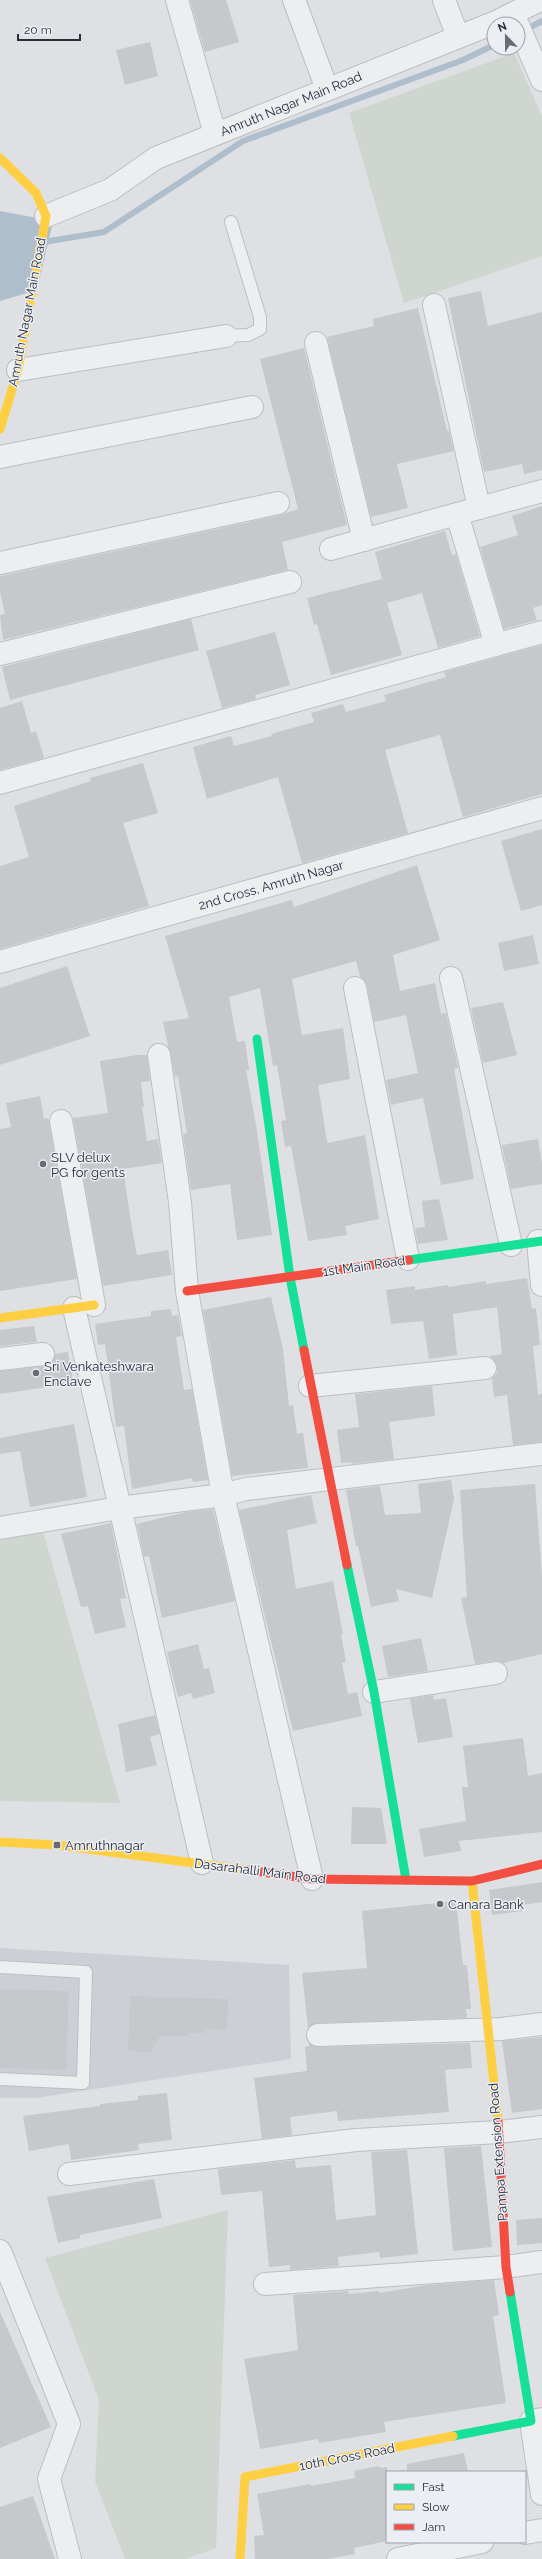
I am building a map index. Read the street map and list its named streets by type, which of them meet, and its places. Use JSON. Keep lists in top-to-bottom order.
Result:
{
  "streets": {
    "street": [
      "Amruth Nagar Main Road",
      "2nd Cross, Amruth Nagar",
      "1st Main Road",
      "Dasarahalli Main Road",
      "Pampa Extension Road",
      "10th Cross Road"
    ]
  },
  "crossings": [
    ["Dasarahalli Main Road", "Pampa Extension Road"],
    ["Pampa Extension Road", "10th Cross Road"]
  ],
  "places": {
    "other": ["SLV delux PG for gents", "Sri Venkateshwara Enclave", "Canara Bank"],
    "transit": ["Amruthnagar"]
  },
  "legend": ["Fast", "Slow", "Jam"],
  "scale_bar": "20 m",
  "north": "top"
}
